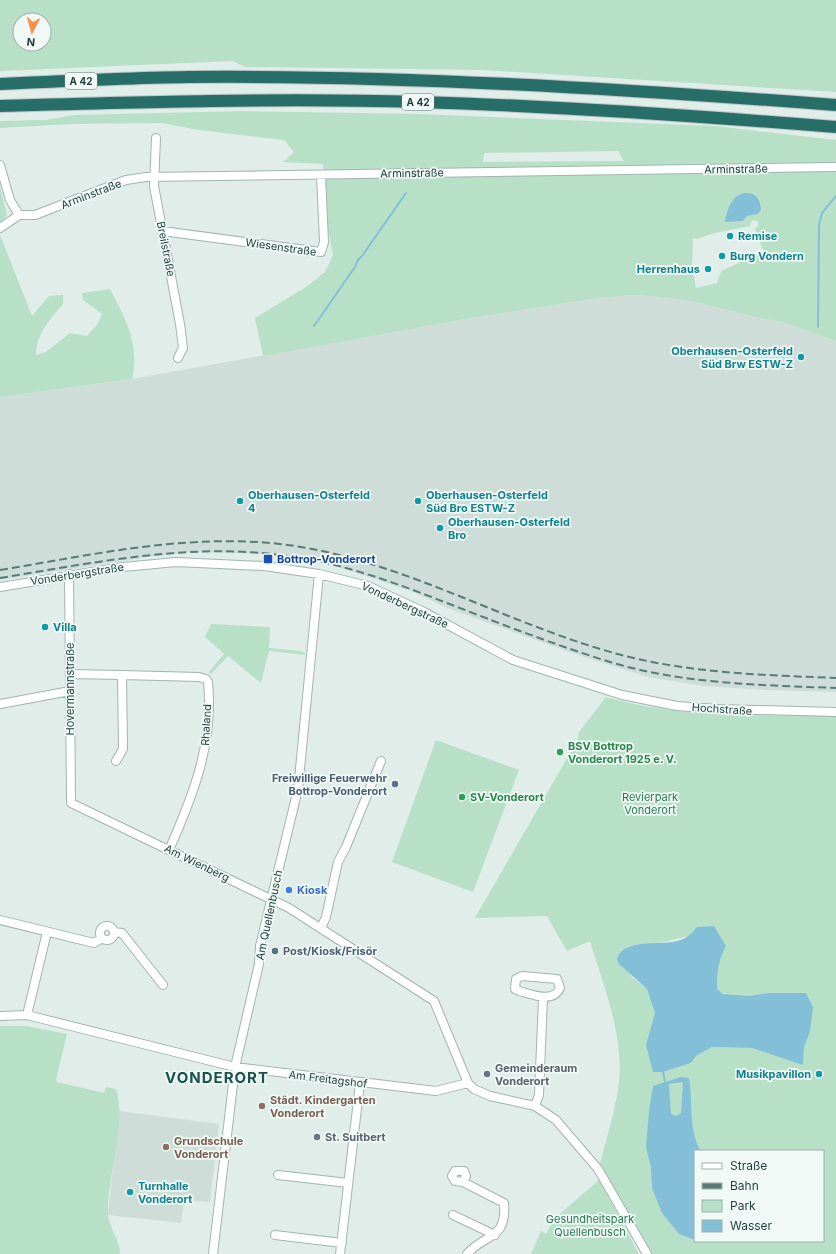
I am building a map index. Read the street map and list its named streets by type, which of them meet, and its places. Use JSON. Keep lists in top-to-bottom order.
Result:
{
  "streets": {
    "highway": ["A 42"],
    "street": [
      "Arminstraße",
      "Wiesenstraße",
      "Breilstraße",
      "Vonderbergstraße",
      "Hovermannstraße",
      "Hochstraße",
      "Rhaland",
      "Am Wienberg",
      "Am Quellenbusch",
      "Am Freitagshof"
    ]
  },
  "crossings": [
    ["Arminstraße", "Wiesenstraße"],
    ["Arminstraße", "Breilstraße"],
    ["Wiesenstraße", "Breilstraße"],
    ["Vonderbergstraße", "Hovermannstraße"],
    ["Vonderbergstraße", "Hochstraße"],
    ["Vonderbergstraße", "Am Quellenbusch"],
    ["Hovermannstraße", "Rhaland"],
    ["Hovermannstraße", "Am Wienberg"],
    ["Rhaland", "Am Wienberg"],
    ["Am Wienberg", "Am Quellenbusch"],
    ["Am Wienberg", "Am Freitagshof"],
    ["Am Quellenbusch", "Am Freitagshof"]
  ],
  "districts": ["VONDERORT"],
  "parks": ["Revierpark Vonderort", "Gesundheitspark Quellenbusch"],
  "places": {
    "other": [
      "Remise",
      "Burg Vondern",
      "Herrenhaus",
      "Oberhausen-Osterfeld Süd Brw ESTW-Z",
      "Oberhausen-Osterfeld 4",
      "Oberhausen-Osterfeld Süd Bro ESTW-Z",
      "Oberhausen-Osterfeld Bro",
      "Villa",
      "BSV Bottrop Vonderort 1925 e. V.",
      "Freiwillige Feuerwehr Bottrop-Vonderort",
      "SV-Vonderort",
      "Kiosk",
      "Post/Kiosk/Frisör",
      "Gemeinderaum Vonderort",
      "Musikpavillon",
      "Städt. Kindergarten Vonderort",
      "St. Suitbert",
      "Grundschule Vonderort",
      "Turnhalle Vonderort"
    ],
    "transit": ["Bottrop-Vonderort"]
  },
  "legend": [
    "Straße",
    "Bahn",
    "Park",
    "Wasser"
  ],
  "north": "bottom"
}
